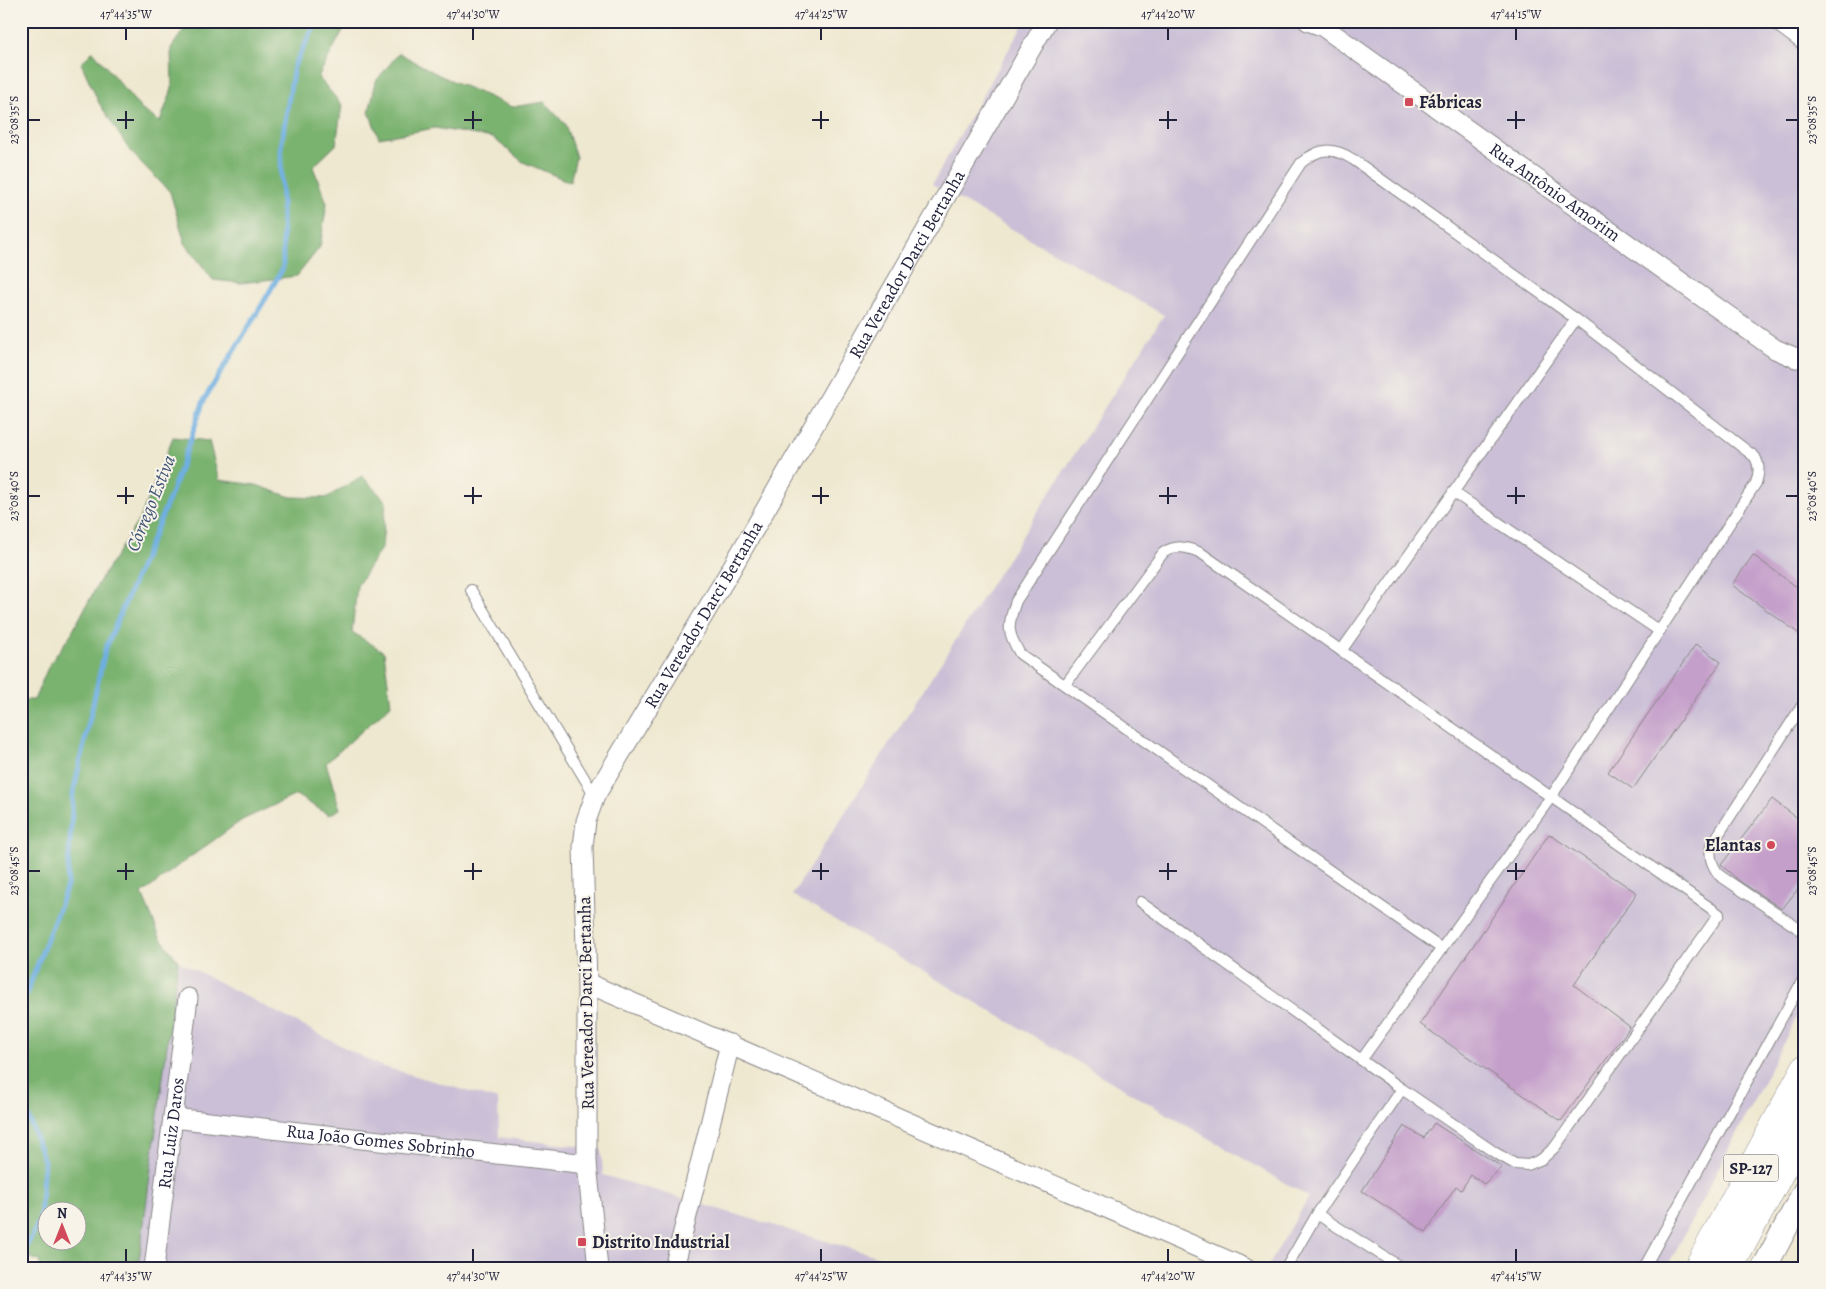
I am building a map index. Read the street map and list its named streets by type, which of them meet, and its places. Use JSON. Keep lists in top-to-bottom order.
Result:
{
  "streets": {
    "highway": ["SP-127"],
    "street": [
      "Rua Antônio Amorim",
      "Rua Vereador Darci Bertanha",
      "Rua Luiz Daros",
      "Rua João Gomes Sobrinho"
    ]
  },
  "crossings": [
    ["Rua Vereador Darci Bertanha", "Rua João Gomes Sobrinho"],
    ["Rua Luiz Daros", "Rua João Gomes Sobrinho"]
  ],
  "water": ["Córrego Estiva"],
  "places": {
    "transit": ["Fábricas", "Distrito Industrial"],
    "other": ["Elantas"]
  },
  "north": "top",
  "coordinates": [
    "47°44'35\"W",
    "47°44'30\"W",
    "47°44'25\"W",
    "47°44'20\"W",
    "47°44'15\"W",
    "23°08'35\"S",
    "23°08'40\"S",
    "23°08'45\"S"
  ]
}
